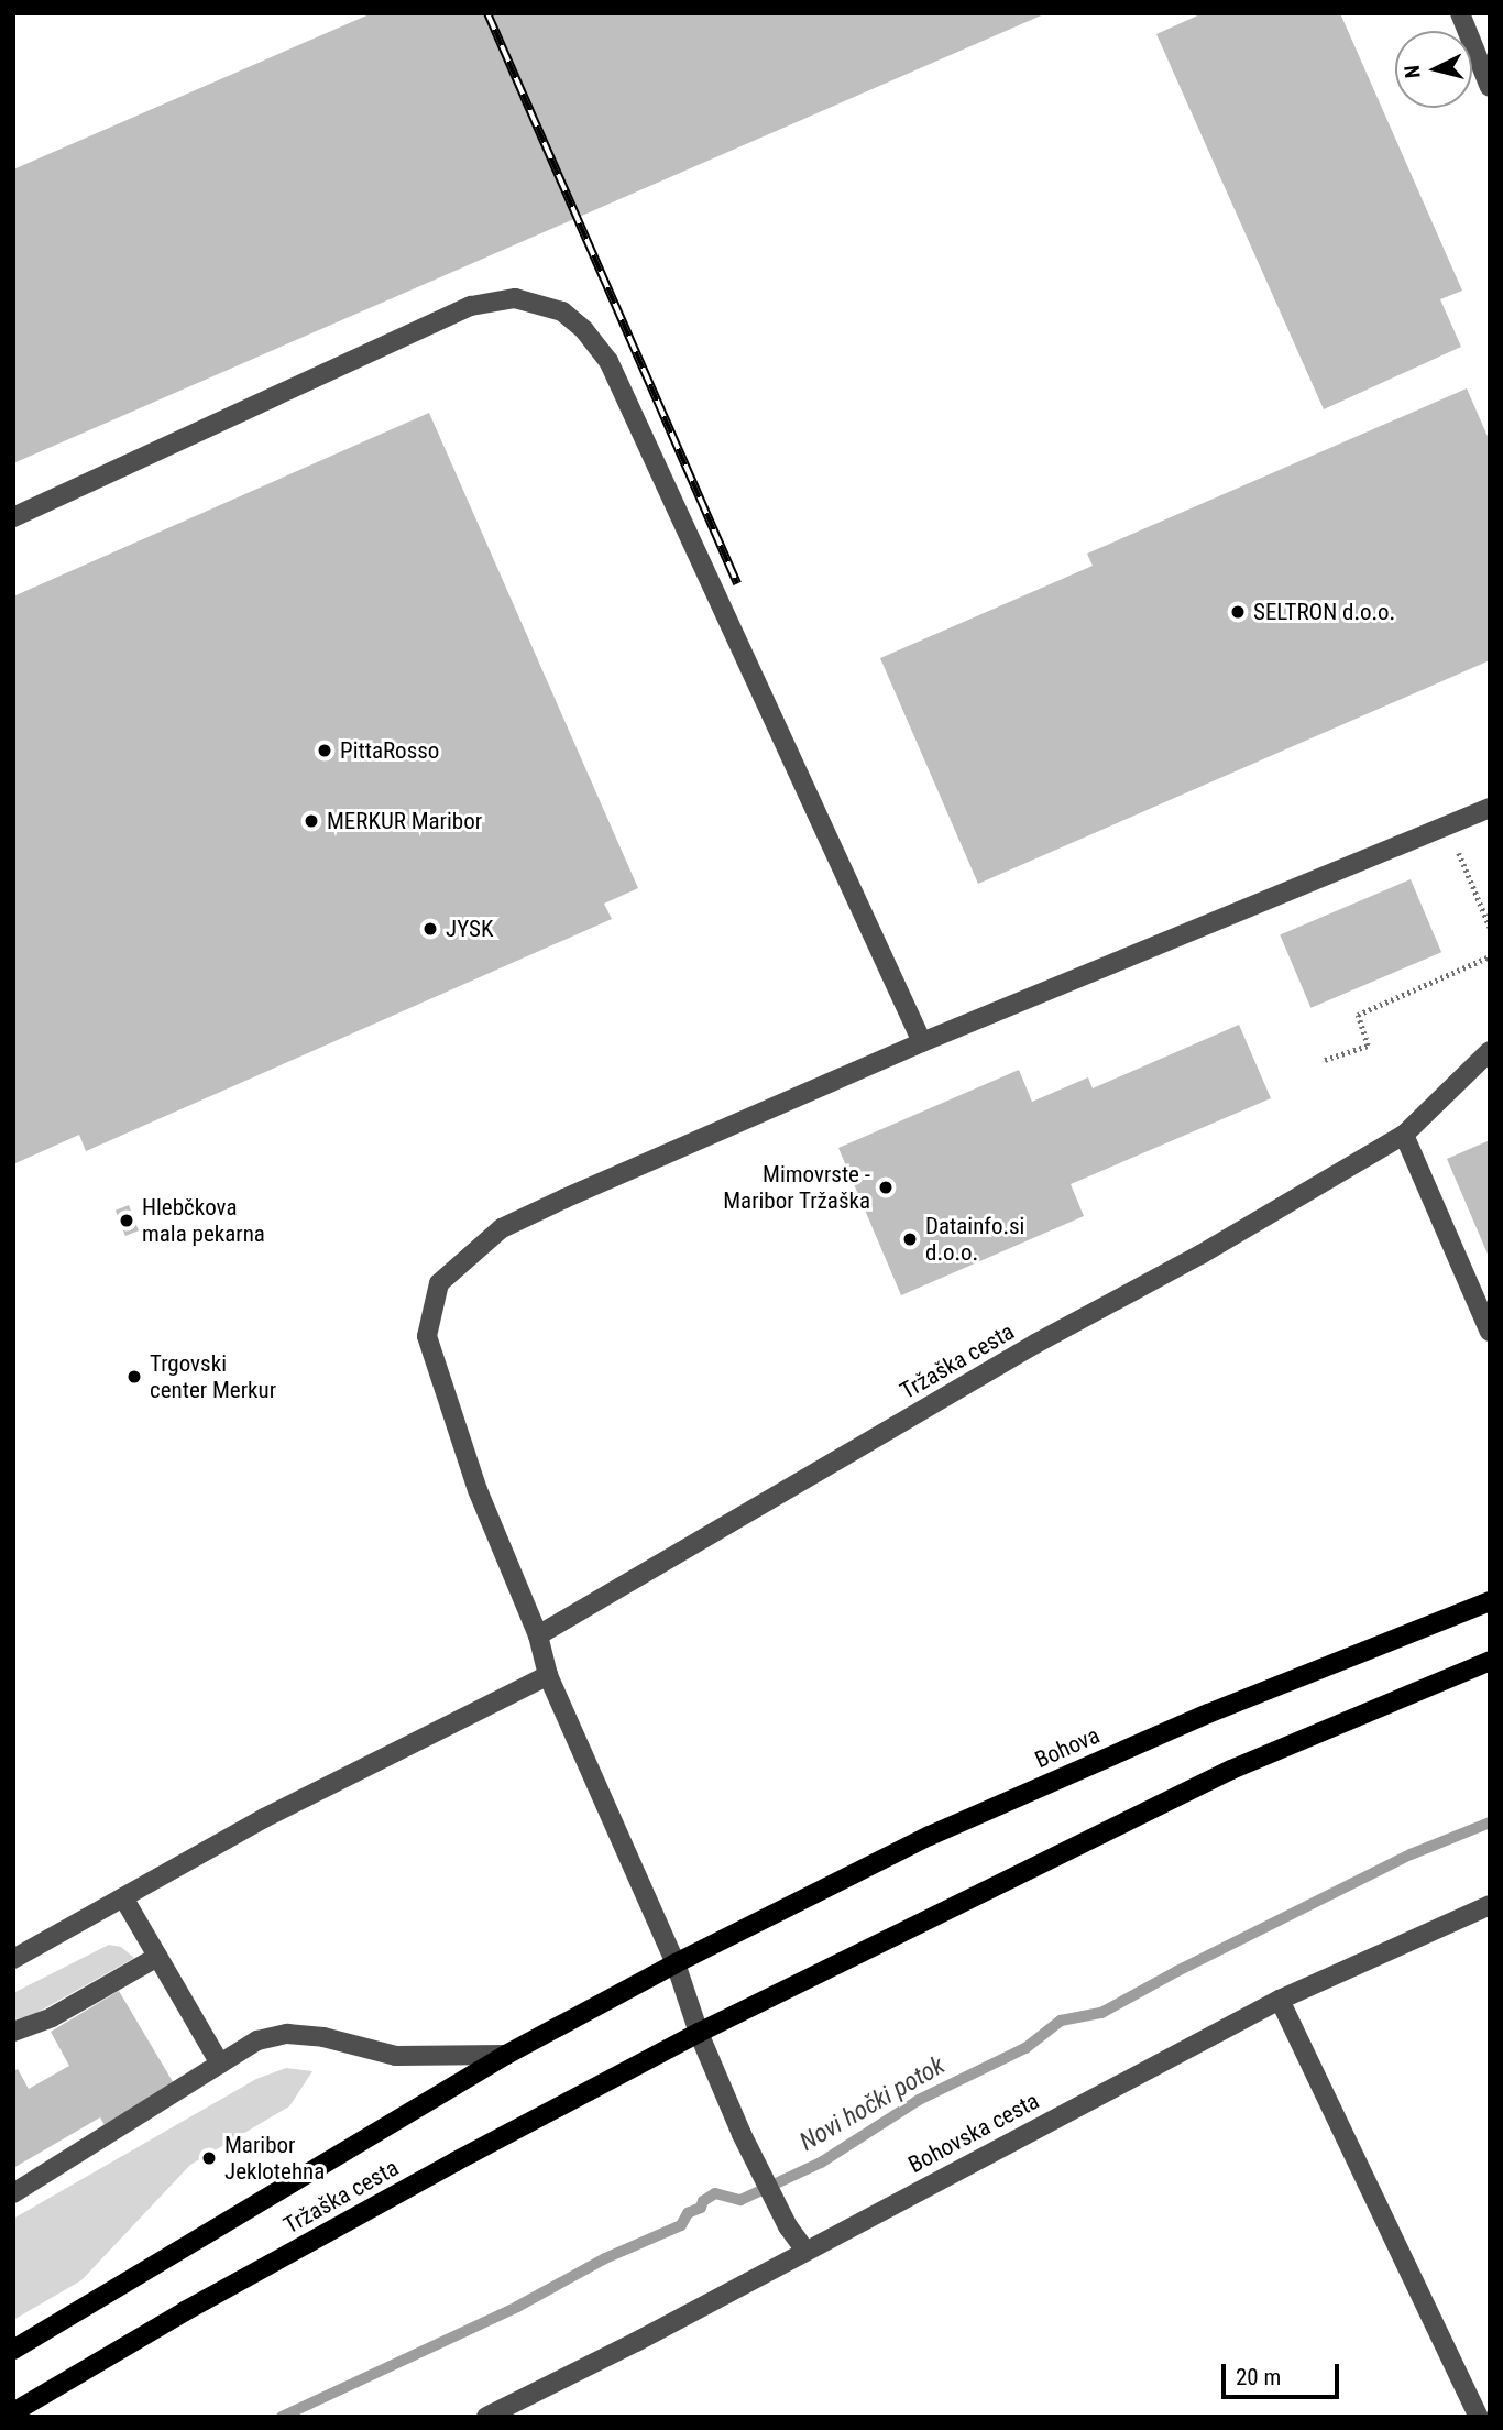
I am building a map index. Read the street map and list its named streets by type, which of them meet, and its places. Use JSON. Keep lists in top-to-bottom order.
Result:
{
  "streets": {
    "main road": ["Tržaška cesta", "Bohova"],
    "street": ["Bohovska cesta"]
  },
  "crossings": [
    ["Tržaška cesta", "Bohova"]
  ],
  "water": ["Novi hočki potok"],
  "places": [
    "SELTRON d.o.o.",
    "PittaRosso",
    "MERKUR Maribor",
    "JYSK",
    "Mimovrste - Maribor Tržaška",
    "Hlebčkova mala pekarna",
    "Datainfo.si d.o.o.",
    "Trgovski center Merkur",
    "Maribor Jeklotehna"
  ],
  "scale_bar": "20 m",
  "north": "left"
}
